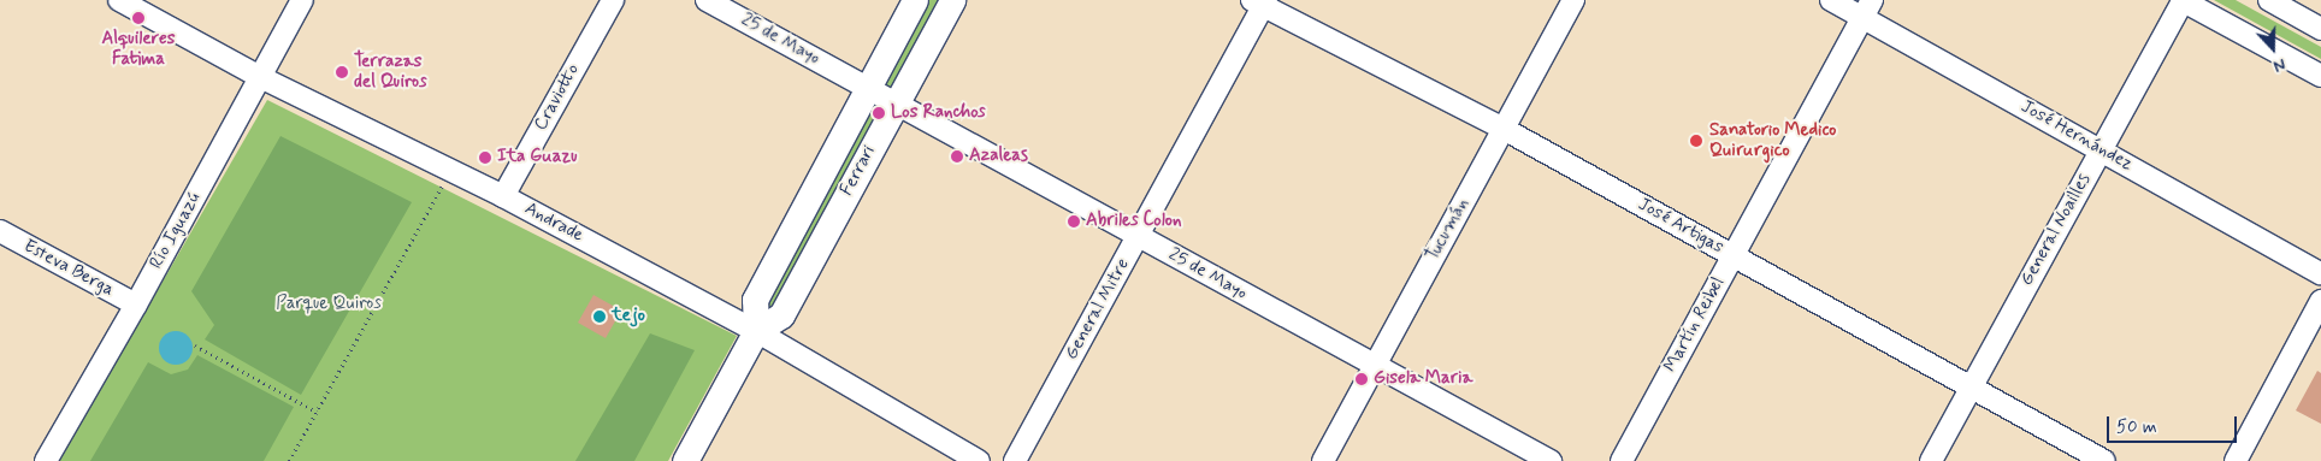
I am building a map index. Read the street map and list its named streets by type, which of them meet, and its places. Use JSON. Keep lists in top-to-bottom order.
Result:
{
  "streets": {
    "main road": ["Ferrari"],
    "street": [
      "25 de Mayo",
      "Craviotto",
      "José Hernández",
      "Andrade",
      "José Artigas",
      "Tucumán",
      "General Noailles",
      "Río Iguazú",
      "Esteva Berga",
      "General Mitre",
      "Martín Reibel"
    ]
  },
  "crossings": [
    ["25 de Mayo", "Ferrari"],
    ["25 de Mayo", "Tucumán"],
    ["25 de Mayo", "General Mitre"],
    ["Craviotto", "Andrade"],
    ["José Hernández", "General Noailles"],
    ["José Hernández", "Martín Reibel"],
    ["Ferrari", "Andrade"],
    ["Andrade", "Río Iguazú"],
    ["José Artigas", "Tucumán"],
    ["José Artigas", "General Noailles"],
    ["José Artigas", "General Mitre"],
    ["José Artigas", "Martín Reibel"],
    ["Río Iguazú", "Esteva Berga"]
  ],
  "parks": ["Parque Quiros"],
  "places": [
    "Alquileres Fatima",
    "Terrazas del Quiros",
    "Los Ranchos",
    "Sanatorio Medico Quirurgico",
    "Azaleas",
    "Ita Guazu",
    "Abriles Colon",
    "tejo",
    "Gisela Maria"
  ],
  "scale_bar": "50 m",
  "north": "bottom"
}
